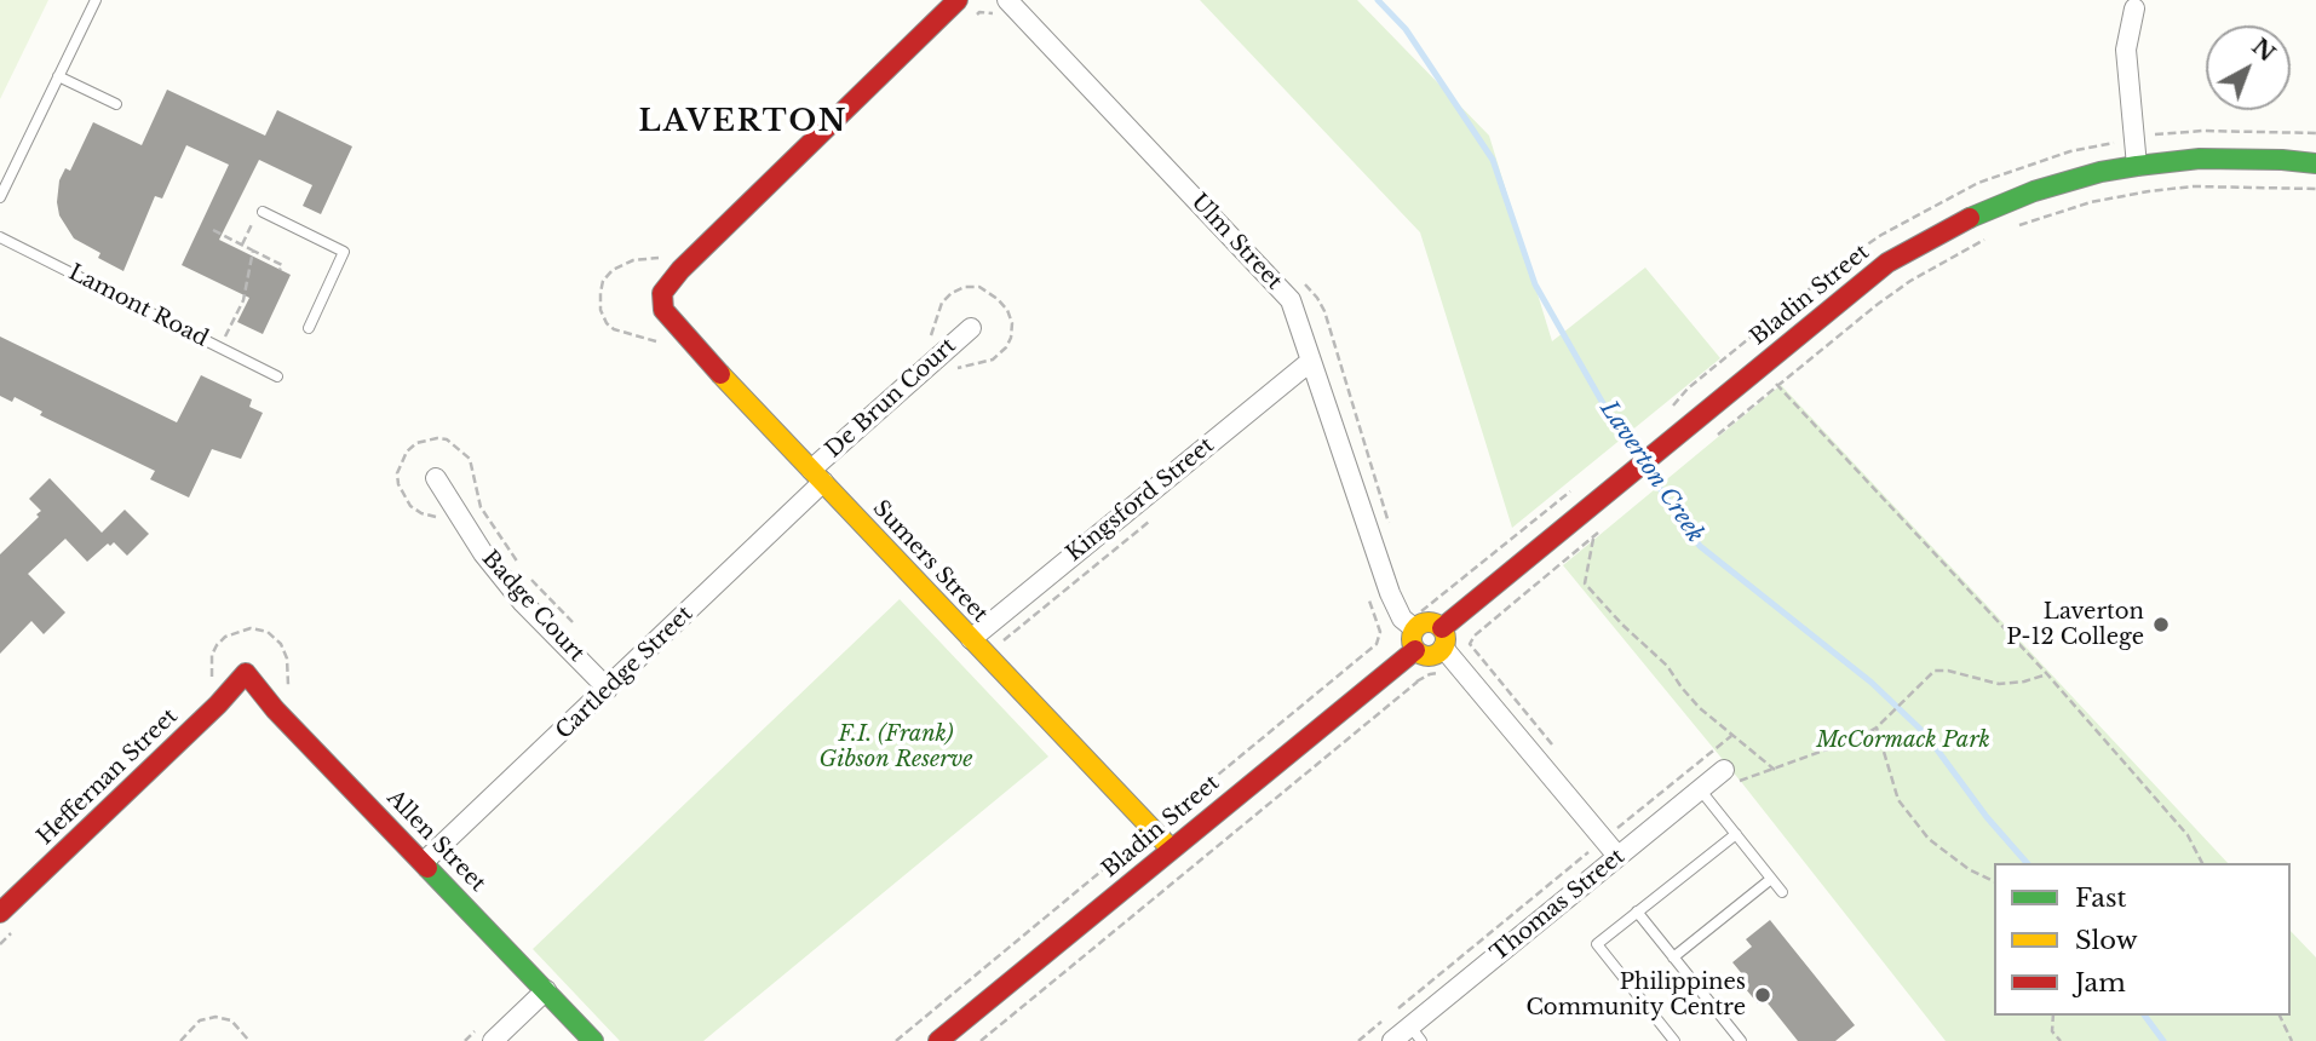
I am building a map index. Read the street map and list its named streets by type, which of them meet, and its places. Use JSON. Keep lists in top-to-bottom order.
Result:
{
  "streets": {
    "street": [
      "Ulm Street",
      "Bladin Street",
      "De Brun Court",
      "Kingsford Street",
      "Sumers Street",
      "Badge Court",
      "Cartledge Street",
      "Heffernan Street",
      "Allen Street",
      "Thomas Street"
    ],
    "lane": ["Lamont Road"]
  },
  "crossings": [
    ["Ulm Street", "Bladin Street"],
    ["Ulm Street", "Kingsford Street"],
    ["Bladin Street", "Sumers Street"],
    ["De Brun Court", "Sumers Street"],
    ["De Brun Court", "Cartledge Street"],
    ["Kingsford Street", "Sumers Street"],
    ["Sumers Street", "Cartledge Street"],
    ["Badge Court", "Cartledge Street"],
    ["Cartledge Street", "Allen Street"],
    ["Heffernan Street", "Allen Street"]
  ],
  "districts": ["LAVERTON"],
  "water": ["Laverton Creek"],
  "parks": ["F.I. (Frank) Gibson Reserve", "McCormack Park"],
  "places": ["Laverton P-12 College", "Philippines Community Centre"],
  "legend": ["Fast", "Slow", "Jam"],
  "north": "top right"
}
